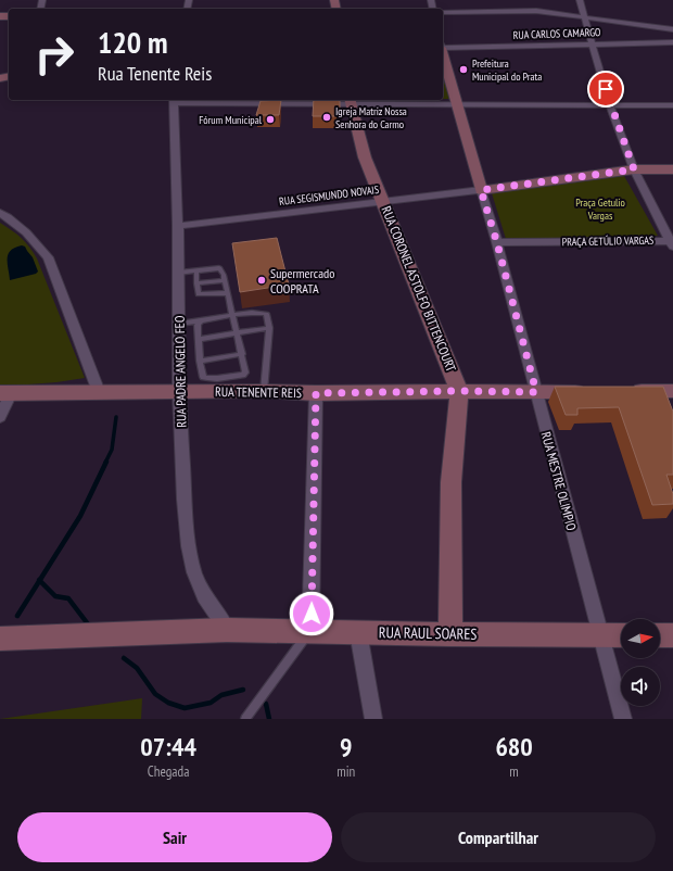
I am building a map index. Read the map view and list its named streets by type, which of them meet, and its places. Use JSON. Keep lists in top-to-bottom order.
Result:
{
  "streets": {
    "street": [
      "RUA CARLOS CAMARGO",
      "RUA SEGISMUNDO NOVAIS",
      "PRAÇA GETÚLIO VARGAS",
      "RUA CORONEL ASTOLFO BITTENCOURT",
      "RUA PADRE ANGELO FEO",
      "RUA TENENTE REIS",
      "RUA MESTRE OLIMPIO",
      "RUA RAUL SOARES"
    ]
  },
  "crossings": [
    ["RUA CARLOS CAMARGO", "PRAÇA GETÚLIO VARGAS"],
    ["RUA SEGISMUNDO NOVAIS", "RUA CORONEL ASTOLFO BITTENCOURT"],
    ["RUA SEGISMUNDO NOVAIS", "RUA PADRE ANGELO FEO"],
    ["PRAÇA GETÚLIO VARGAS", "RUA MESTRE OLIMPIO"],
    ["RUA CORONEL ASTOLFO BITTENCOURT", "RUA TENENTE REIS"],
    ["RUA CORONEL ASTOLFO BITTENCOURT", "RUA RAUL SOARES"],
    ["RUA PADRE ANGELO FEO", "RUA TENENTE REIS"],
    ["RUA PADRE ANGELO FEO", "RUA RAUL SOARES"],
    ["RUA TENENTE REIS", "RUA MESTRE OLIMPIO"],
    ["RUA MESTRE OLIMPIO", "RUA RAUL SOARES"]
  ],
  "parks": ["Praça Getulio Vargas"],
  "places": [
    "Prefeitura Municipal do Prata",
    "Igreja Matriz Nossa Senhora do Carmo",
    "Fórum Municipal",
    "Supermercado COOPRATA"
  ],
  "north": "right",
  "page": {
    "turn": ["120 m", "Rua Tenente Reis"],
    "eta": [
      "07:44",
      "Chegada",
      "9",
      "min",
      "680",
      "m"
    ],
    "buttons": ["Sair", "Compartilhar"]
  }
}
